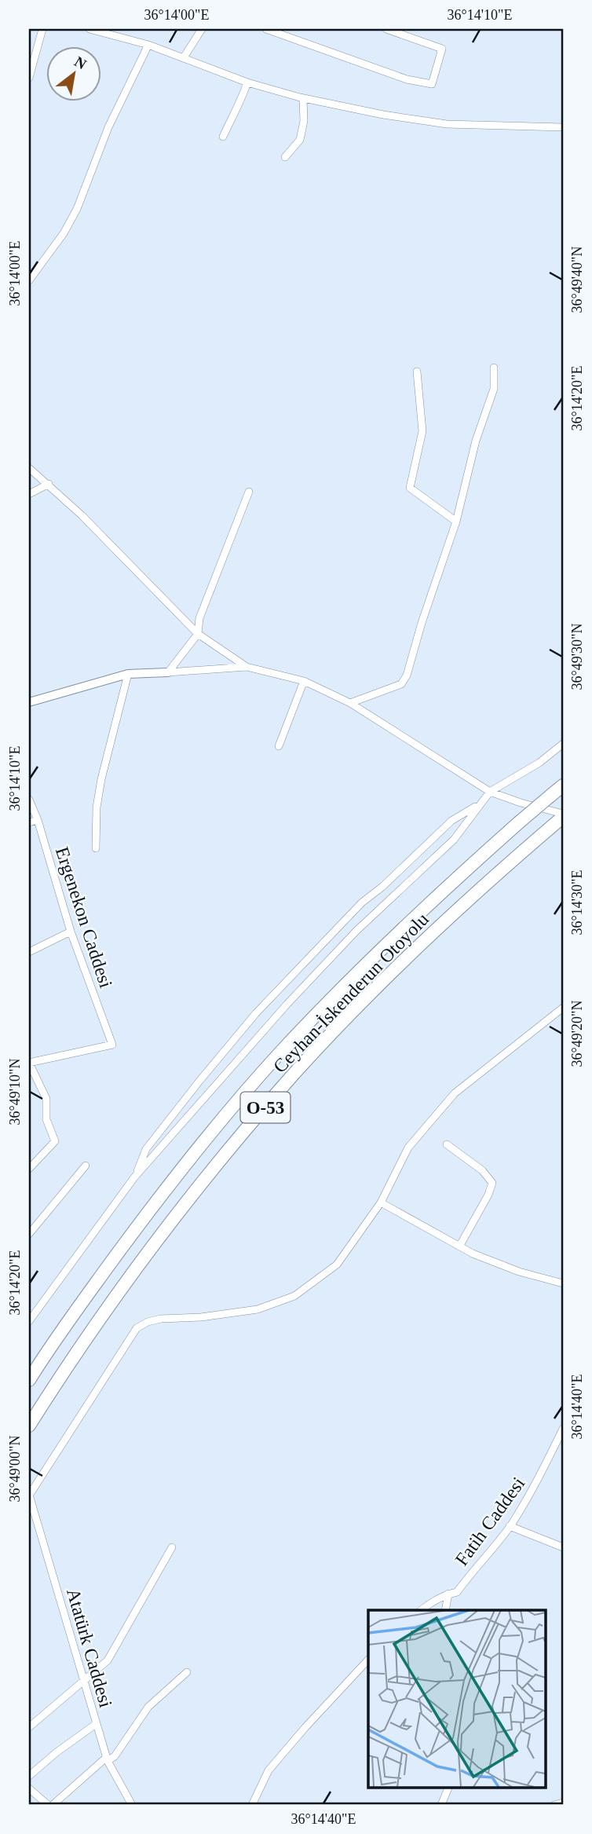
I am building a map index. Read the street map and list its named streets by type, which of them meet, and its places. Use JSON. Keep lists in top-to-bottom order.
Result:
{
  "streets": {
    "highway": ["Ceyhan-İskenderun Otoyolu", "O-53"],
    "street": ["Ergenekon Caddesi", "Fatih Caddesi", "Atatürk Caddesi"]
  },
  "north": "top right",
  "coordinates": [
    "36°14'00\"E",
    "36°14'10\"E",
    "36°49'40\"N",
    "36°14'20\"E",
    "36°49'30\"N",
    "36°14'30\"E",
    "36°49'20\"N",
    "36°49'10\"N",
    "36°14'40\"E",
    "36°49'00\"N"
  ]
}
